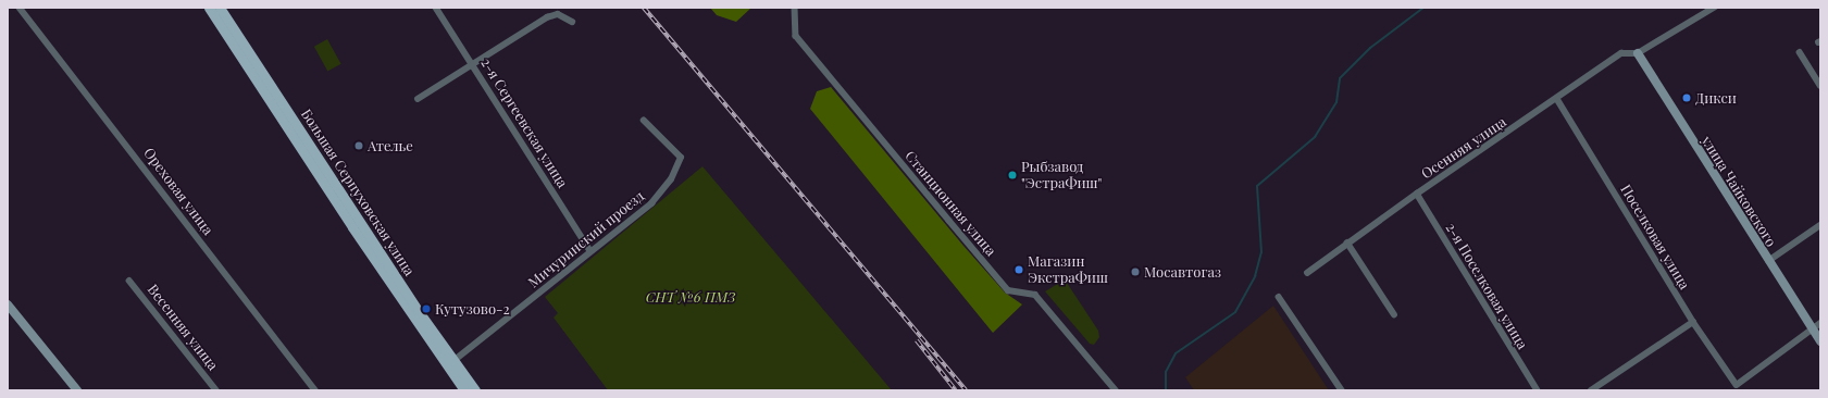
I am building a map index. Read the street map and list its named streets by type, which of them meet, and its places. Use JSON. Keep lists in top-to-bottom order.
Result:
{
  "streets": {
    "main road": ["Большая Серпуховская улица"],
    "street": [
      "2-я Сергеевская улица",
      "Осенняя улица",
      "Ореховая улица",
      "улица Чайковского",
      "Станционная улица",
      "Поселковая улица",
      "Мичуринский проезд",
      "2-я Поселковая улица",
      "Весенняя улица"
    ]
  },
  "crossings": [
    ["2-я Сергеевская улица", "Мичуринский проезд"],
    ["Осенняя улица", "улица Чайковского"],
    ["Осенняя улица", "Поселковая улица"],
    ["Осенняя улица", "2-я Поселковая улица"],
    ["улица Чайковского", "Поселковая улица"],
    ["Большая Серпуховская улица", "Мичуринский проезд"]
  ],
  "parks": ["СНТ №6 ПМЗ"],
  "places": [
    "Дикси",
    "Ателье",
    "Рыбзавод \"ЭстраФиш\"",
    "Магазин ЭкстраФиш",
    "Мосавтогаз",
    "Кутузово-2"
  ]
}
